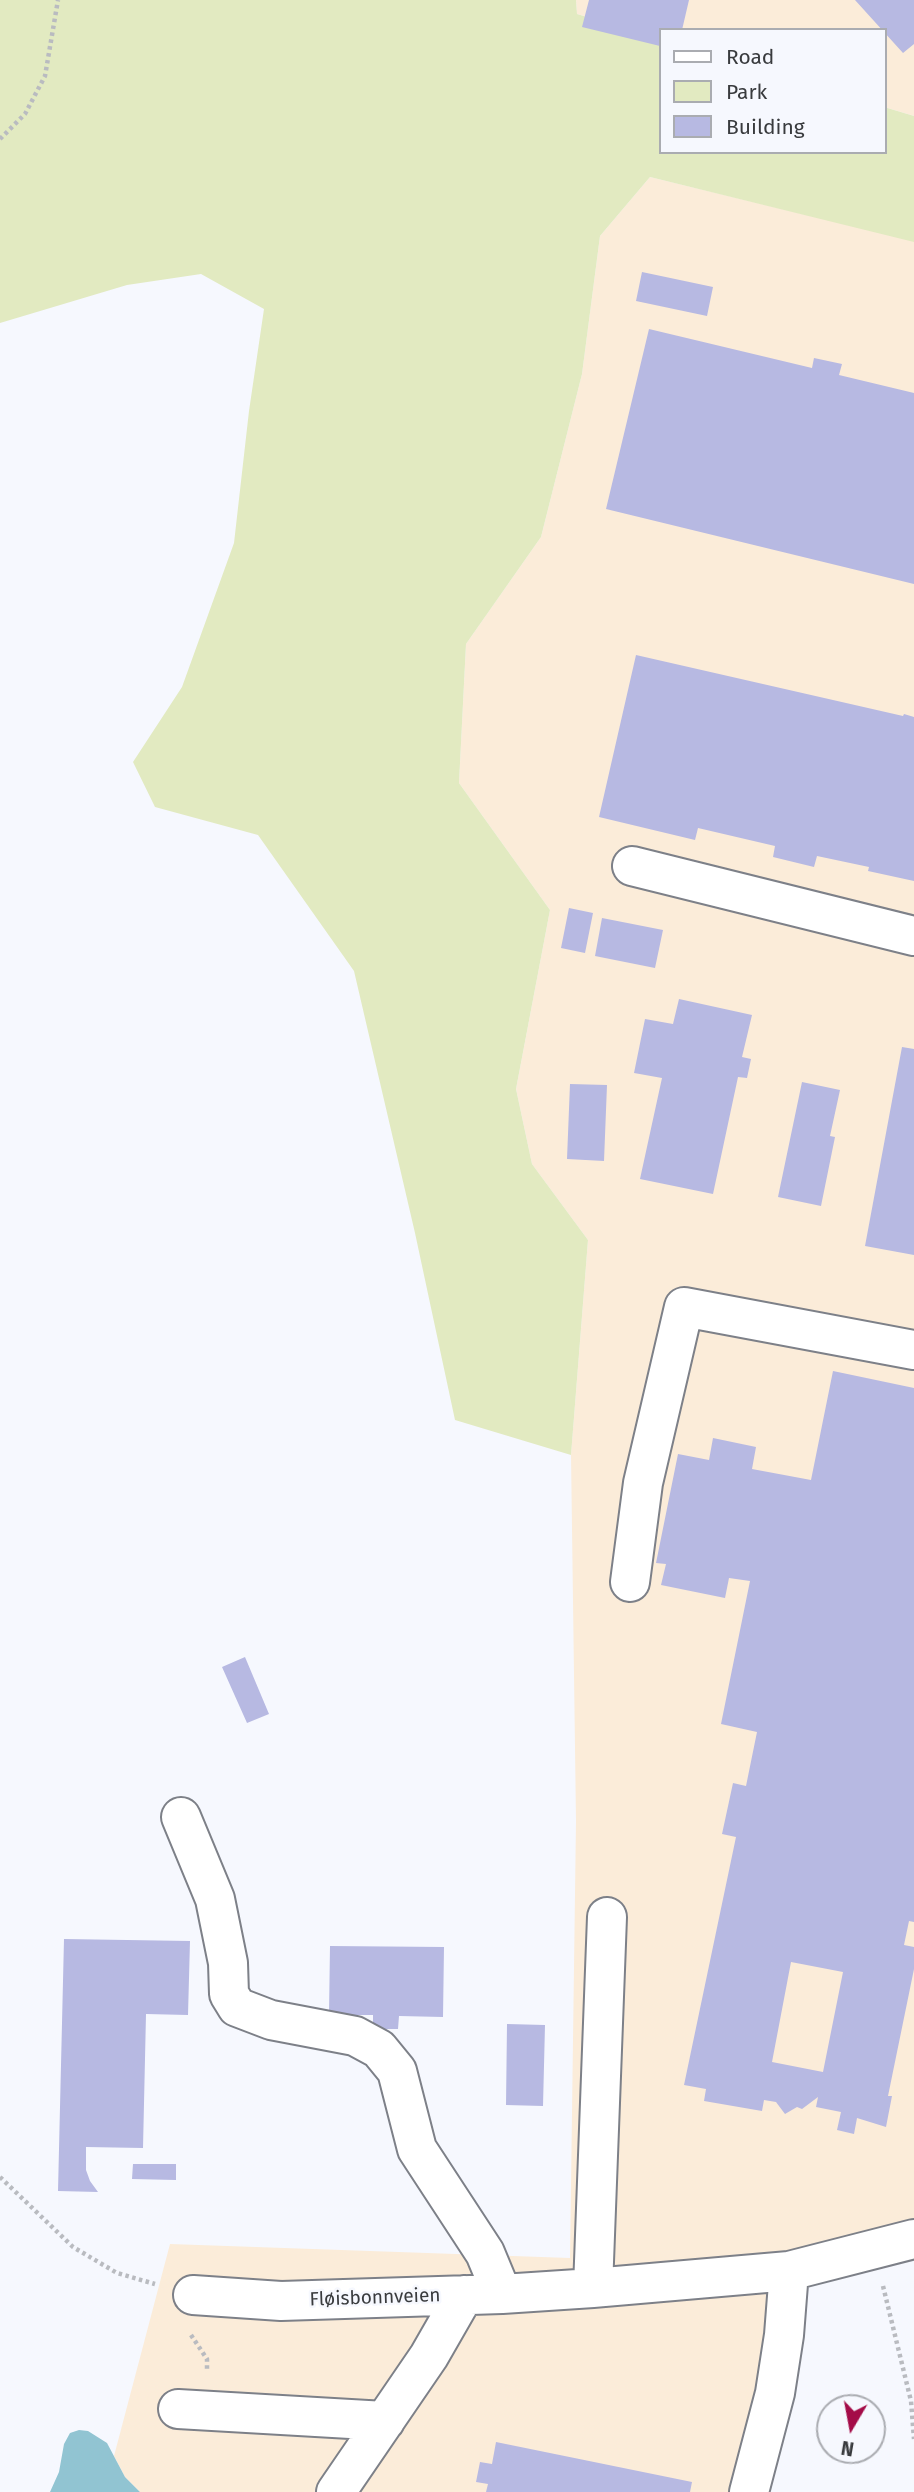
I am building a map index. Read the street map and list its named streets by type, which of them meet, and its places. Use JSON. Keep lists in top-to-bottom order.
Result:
{
  "streets": {
    "street": ["Fløisbonnveien"]
  },
  "legend": ["Road", "Park", "Building"],
  "north": "bottom"
}
